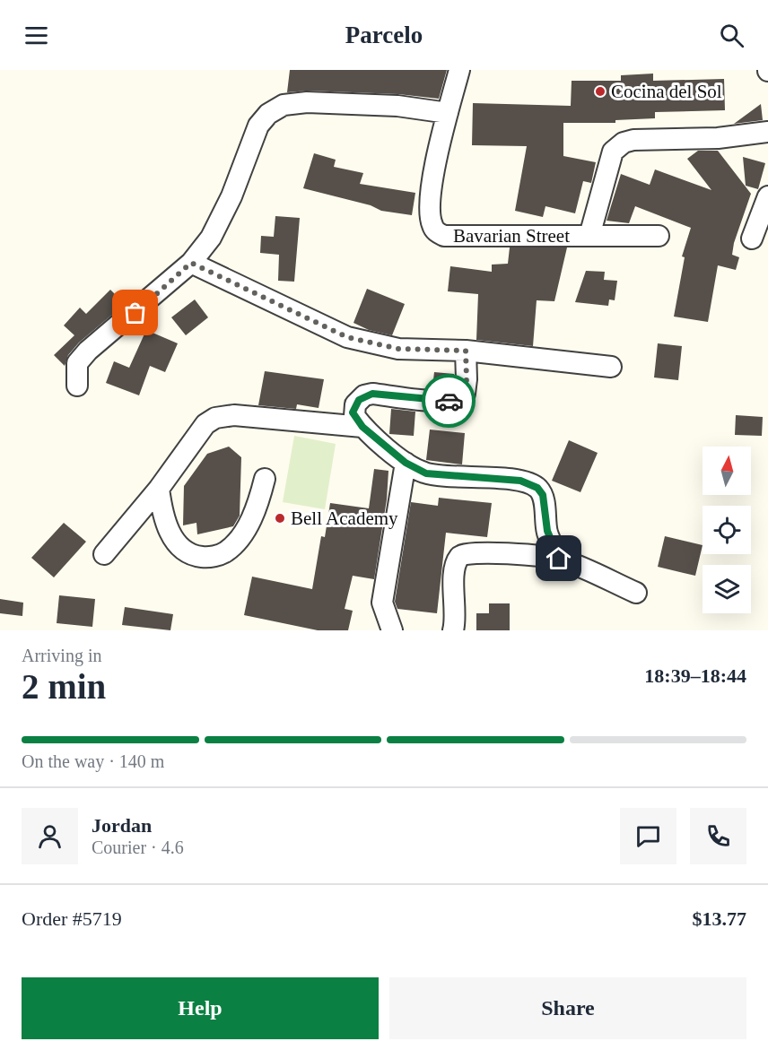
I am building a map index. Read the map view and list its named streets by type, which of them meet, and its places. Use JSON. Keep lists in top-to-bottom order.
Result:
{
  "streets": {
    "street": ["Bavarian Street"]
  },
  "places": ["Cocina del Sol", "Bell Academy"],
  "north": "top",
  "page": {
    "header": "Parcelo",
    "heading": ["2 min", "Arriving in", "18:39–18:44"],
    "panel": [
      "Jordan",
      "Courier · 4.6",
      "Order #5719",
      "$13.77"
    ],
    "bar": "On the way · 140 m",
    "buttons": ["Help", "Share"]
  }
}
